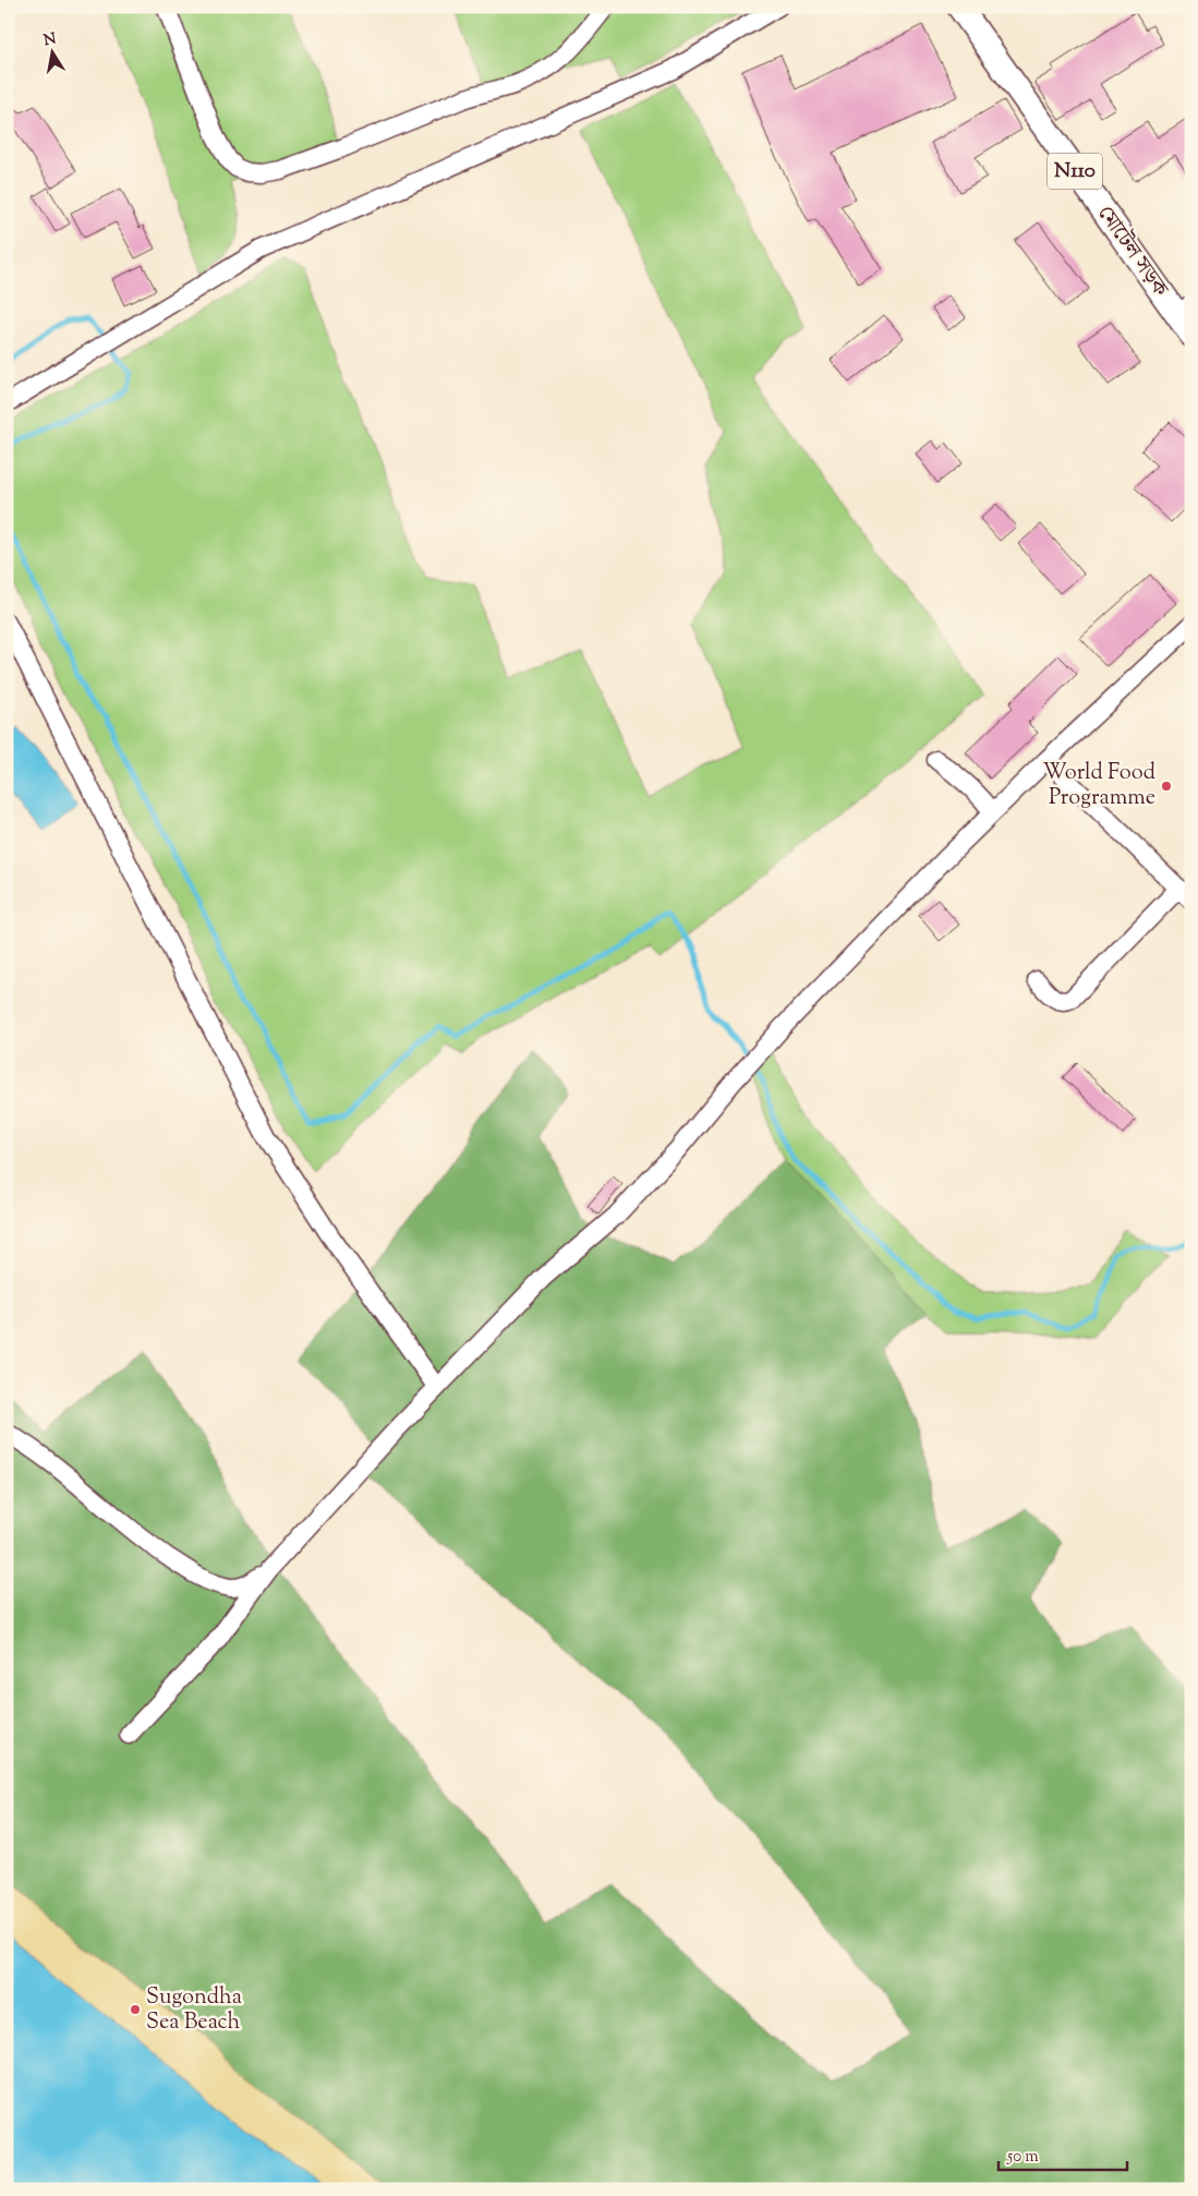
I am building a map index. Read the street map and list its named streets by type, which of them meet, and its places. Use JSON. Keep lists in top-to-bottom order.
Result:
{
  "streets": {
    "highway": ["N110", "মোটেল সড়ক"]
  },
  "places": ["World Food Programme", "Sugondha Sea Beach"],
  "scale_bar": "50 m",
  "north": "top"
}
